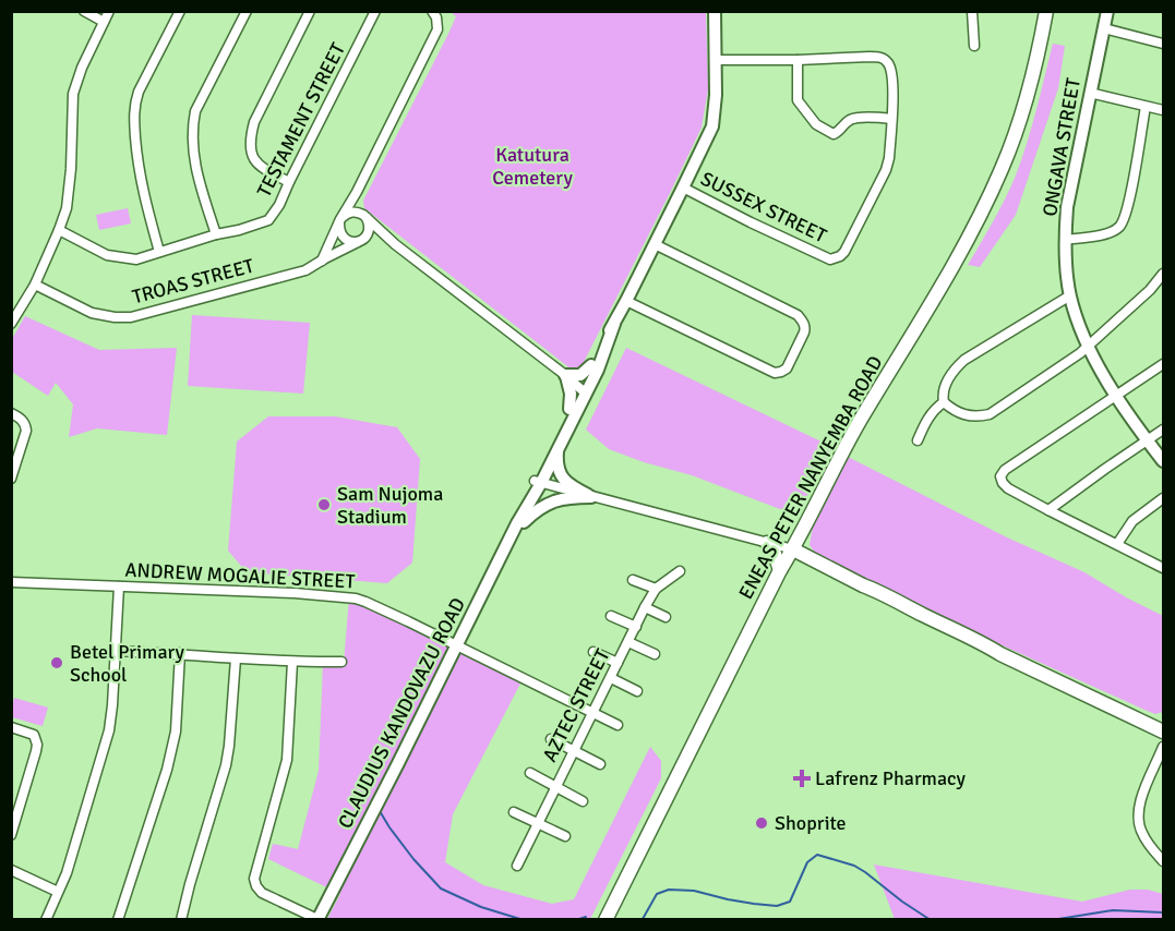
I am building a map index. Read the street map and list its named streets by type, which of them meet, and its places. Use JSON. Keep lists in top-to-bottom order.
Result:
{
  "streets": {
    "main road": ["ENEAS PETER NANYEMBA ROAD"],
    "street": [
      "TESTAMENT STREET",
      "ONGAVA STREET",
      "SUSSEX STREET",
      "TROAS STREET",
      "ANDREW MOGALIE STREET",
      "AZTEC STREET",
      "CLAUDIUS KANDOVAZU ROAD"
    ]
  },
  "crossings": [
    ["SUSSEX STREET", "CLAUDIUS KANDOVAZU ROAD"],
    ["ANDREW MOGALIE STREET", "AZTEC STREET"],
    ["ANDREW MOGALIE STREET", "CLAUDIUS KANDOVAZU ROAD"]
  ],
  "parks": ["Katutura Cemetery"],
  "places": {
    "other": ["Sam Nujoma Stadium", "Betel Primary School", "Shoprite"],
    "health": ["Lafrenz Pharmacy"]
  }
}
